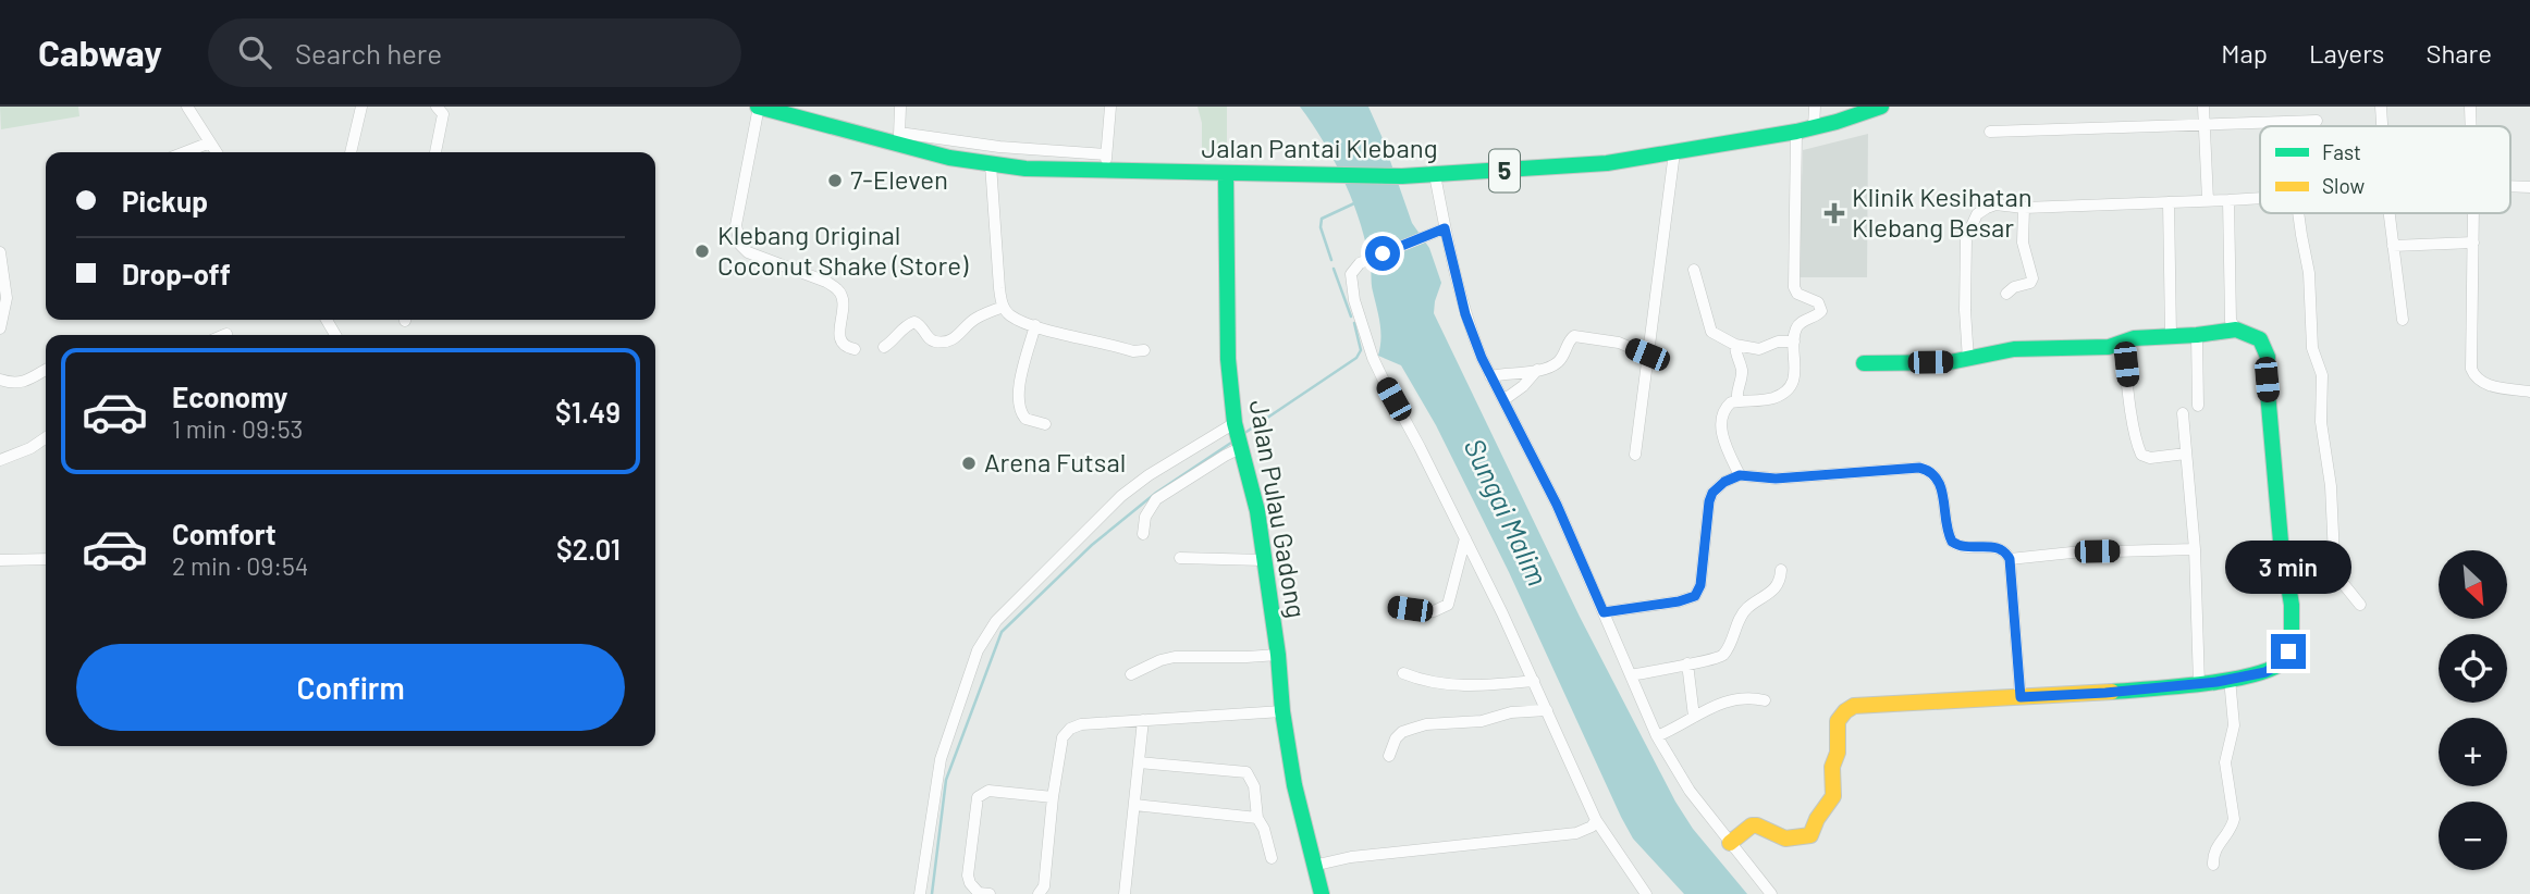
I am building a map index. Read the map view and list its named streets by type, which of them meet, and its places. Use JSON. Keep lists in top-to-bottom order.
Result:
{
  "streets": {
    "main road": ["Jalan Pantai Klebang", "5", "Jalan Pulau Gadong"]
  },
  "crossings": [
    ["Jalan Pantai Klebang", "Jalan Pulau Gadong"]
  ],
  "water": ["Sungai Malim"],
  "places": {
    "other": ["7-Eleven", "Klebang Original Coconut Shake (Store)", "Arena Futsal"],
    "health": ["Klinik Kesihatan Klebang Besar"]
  },
  "legend": ["Fast", "Slow"],
  "north": "bottom right",
  "page": {
    "header": "Cabway",
    "search": "Search here",
    "nav": ["Map", "Layers", "Share"],
    "banner": ["Pickup", "Drop-off"],
    "list": [
      {
        "name": "Economy",
        "note": "1 min · 09:53",
        "value": "$1.49"
      },
      {
        "name": "Comfort",
        "note": "2 min · 09:54",
        "value": "$2.01"
      }
    ],
    "bubble": "3 min",
    "map_buttons": ["+", "−"],
    "buttons": "Confirm"
  }
}
